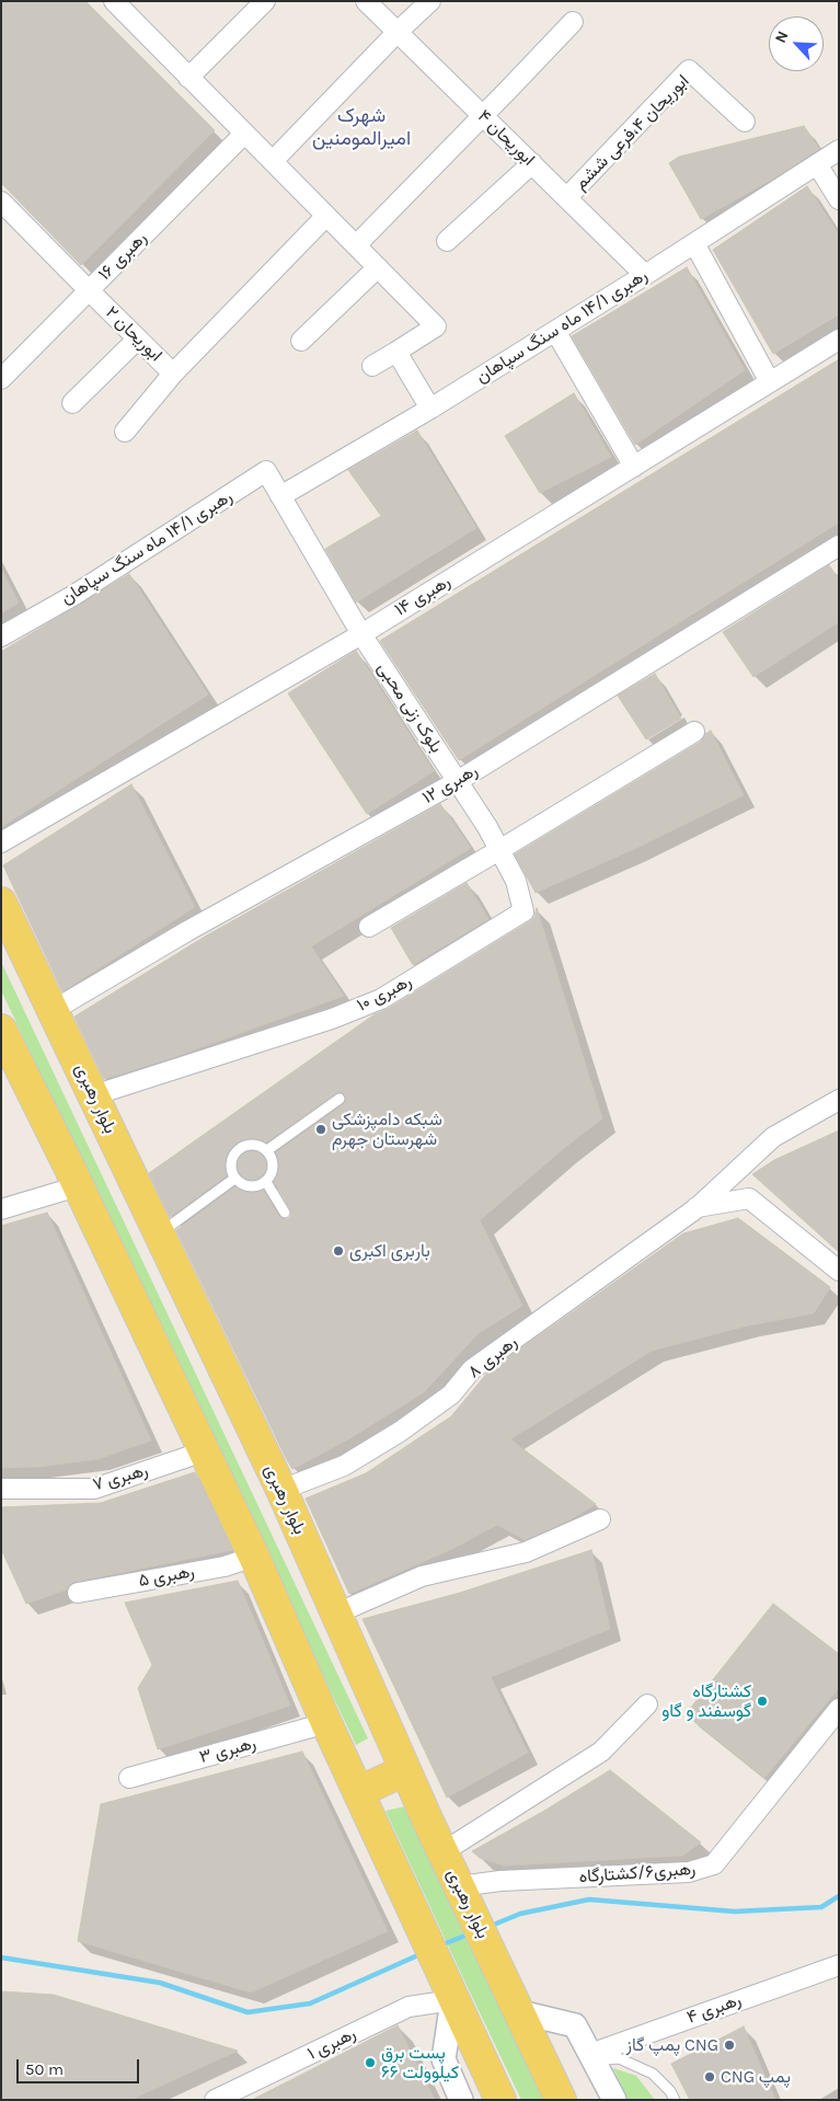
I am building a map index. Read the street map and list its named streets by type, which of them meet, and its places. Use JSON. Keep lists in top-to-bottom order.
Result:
{
  "streets": {
    "main road": ["بلوار رهبری"],
    "street": [
      "ابوریحان ۴،فرعی ششم",
      "ابوریحان ۴",
      "رهبری ۱۶",
      "رهبری ۱۴/۱ ماه سنگ سپاهان",
      "ابوریحان ۲",
      "رهبری ۱۴",
      "بلوک زنی محبی",
      "رهبری ۱۲",
      "رهبری ۱۰",
      "رهبری ۸",
      "رهبری ۷",
      "رهبری ۵",
      "رهبری ۳",
      "رهبری۶/کشتارگاه",
      "رهبری ۴",
      "رهبری ۱"
    ]
  },
  "crossings": [
    ["ابوریحان ۴،فرعی ششم", "ابوریحان ۴"],
    ["ابوریحان ۴", "رهبری ۱۴/۱ ماه سنگ سپاهان"],
    ["رهبری ۱۶", "ابوریحان ۲"],
    ["رهبری ۱۴/۱ ماه سنگ سپاهان", "رهبری ۱۴"],
    ["رهبری ۱۴/۱ ماه سنگ سپاهان", "بلوک زنی محبی"],
    ["رهبری ۱۴", "بلوک زنی محبی"],
    ["بلوک زنی محبی", "رهبری ۱۲"],
    ["بلوک زنی محبی", "رهبری ۱۰"],
    ["رهبری ۱۲", "رهبری ۱۰"],
    ["رهبری ۱۲", "بلوار رهبری"],
    ["رهبری ۱۰", "بلوار رهبری"],
    ["بلوار رهبری", "رهبری ۸"],
    ["بلوار رهبری", "رهبری۶/کشتارگاه"]
  ],
  "districts": ["شهرک امیرالمومنین"],
  "places": [
    "شبکه دامپزشکی شهرستان جهرم",
    "باربری اکبری",
    "کشتارگاه گوسفند و گاو",
    "پمپ گاز CNG",
    "پست برق ۶۶ کیلوولت",
    "CNG پمپ"
  ],
  "scale_bar": "50 m",
  "north": "top left"
}
